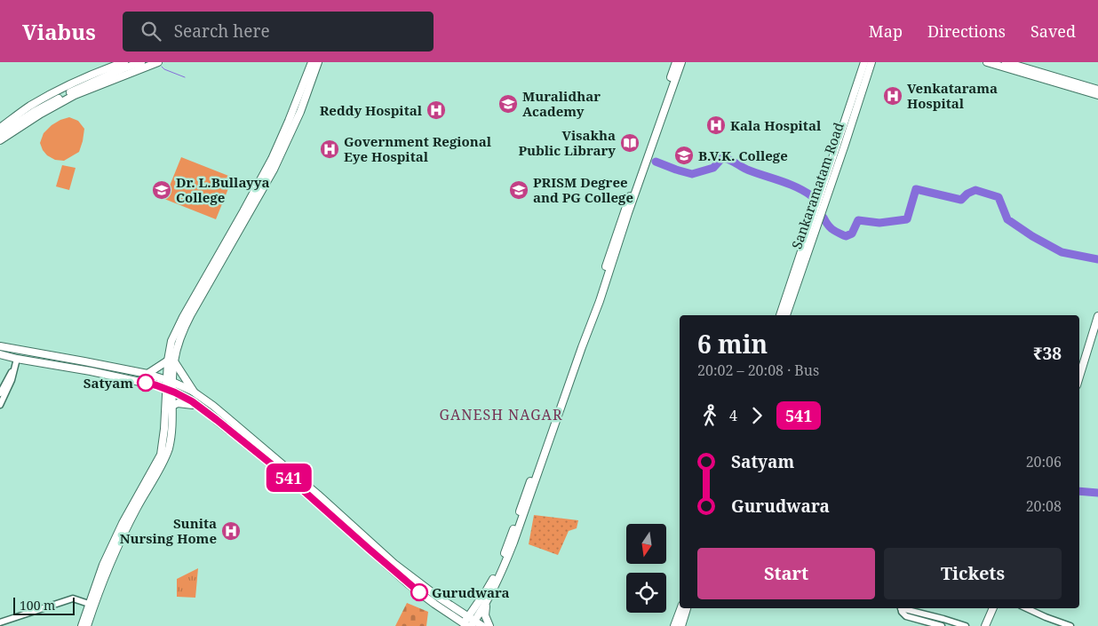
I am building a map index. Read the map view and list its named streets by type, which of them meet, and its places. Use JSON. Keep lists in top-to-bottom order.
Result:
{
  "streets": {
    "main road": ["Sankaramatam Road"]
  },
  "districts": ["GANESH NAGAR"],
  "places": {
    "hospital": [
      "Venkatarama Hospital",
      "Reddy Hospital",
      "Kala Hospital",
      "Government Regional Eye Hospital",
      "Sunita Nursing Home"
    ],
    "school or university": [
      "Muralidhar Academy",
      "B.V.K. College",
      "Dr. L.Bullayya College",
      "PRISM Degree and PG College"
    ],
    "library": ["Visakha Public Library"],
    "other": ["Satyam", "Gurudwara"]
  },
  "lines": ["bus line 541"],
  "scale_bar": "100 m",
  "north": "bottom",
  "page": {
    "header": "Viabus",
    "search": "Search here",
    "nav": ["Map", "Directions", "Saved"],
    "on_map": "541",
    "heading": ["6 min", "20:02 – 20:08 · Bus", "₹38"],
    "legs": ["4", "541"],
    "list": [
      {
        "name": "Satyam",
        "value": "20:06"
      },
      {
        "name": "Gurudwara",
        "value": "20:08"
      }
    ],
    "buttons": ["Start", "Tickets"],
    "scale": "100 m"
  }
}
